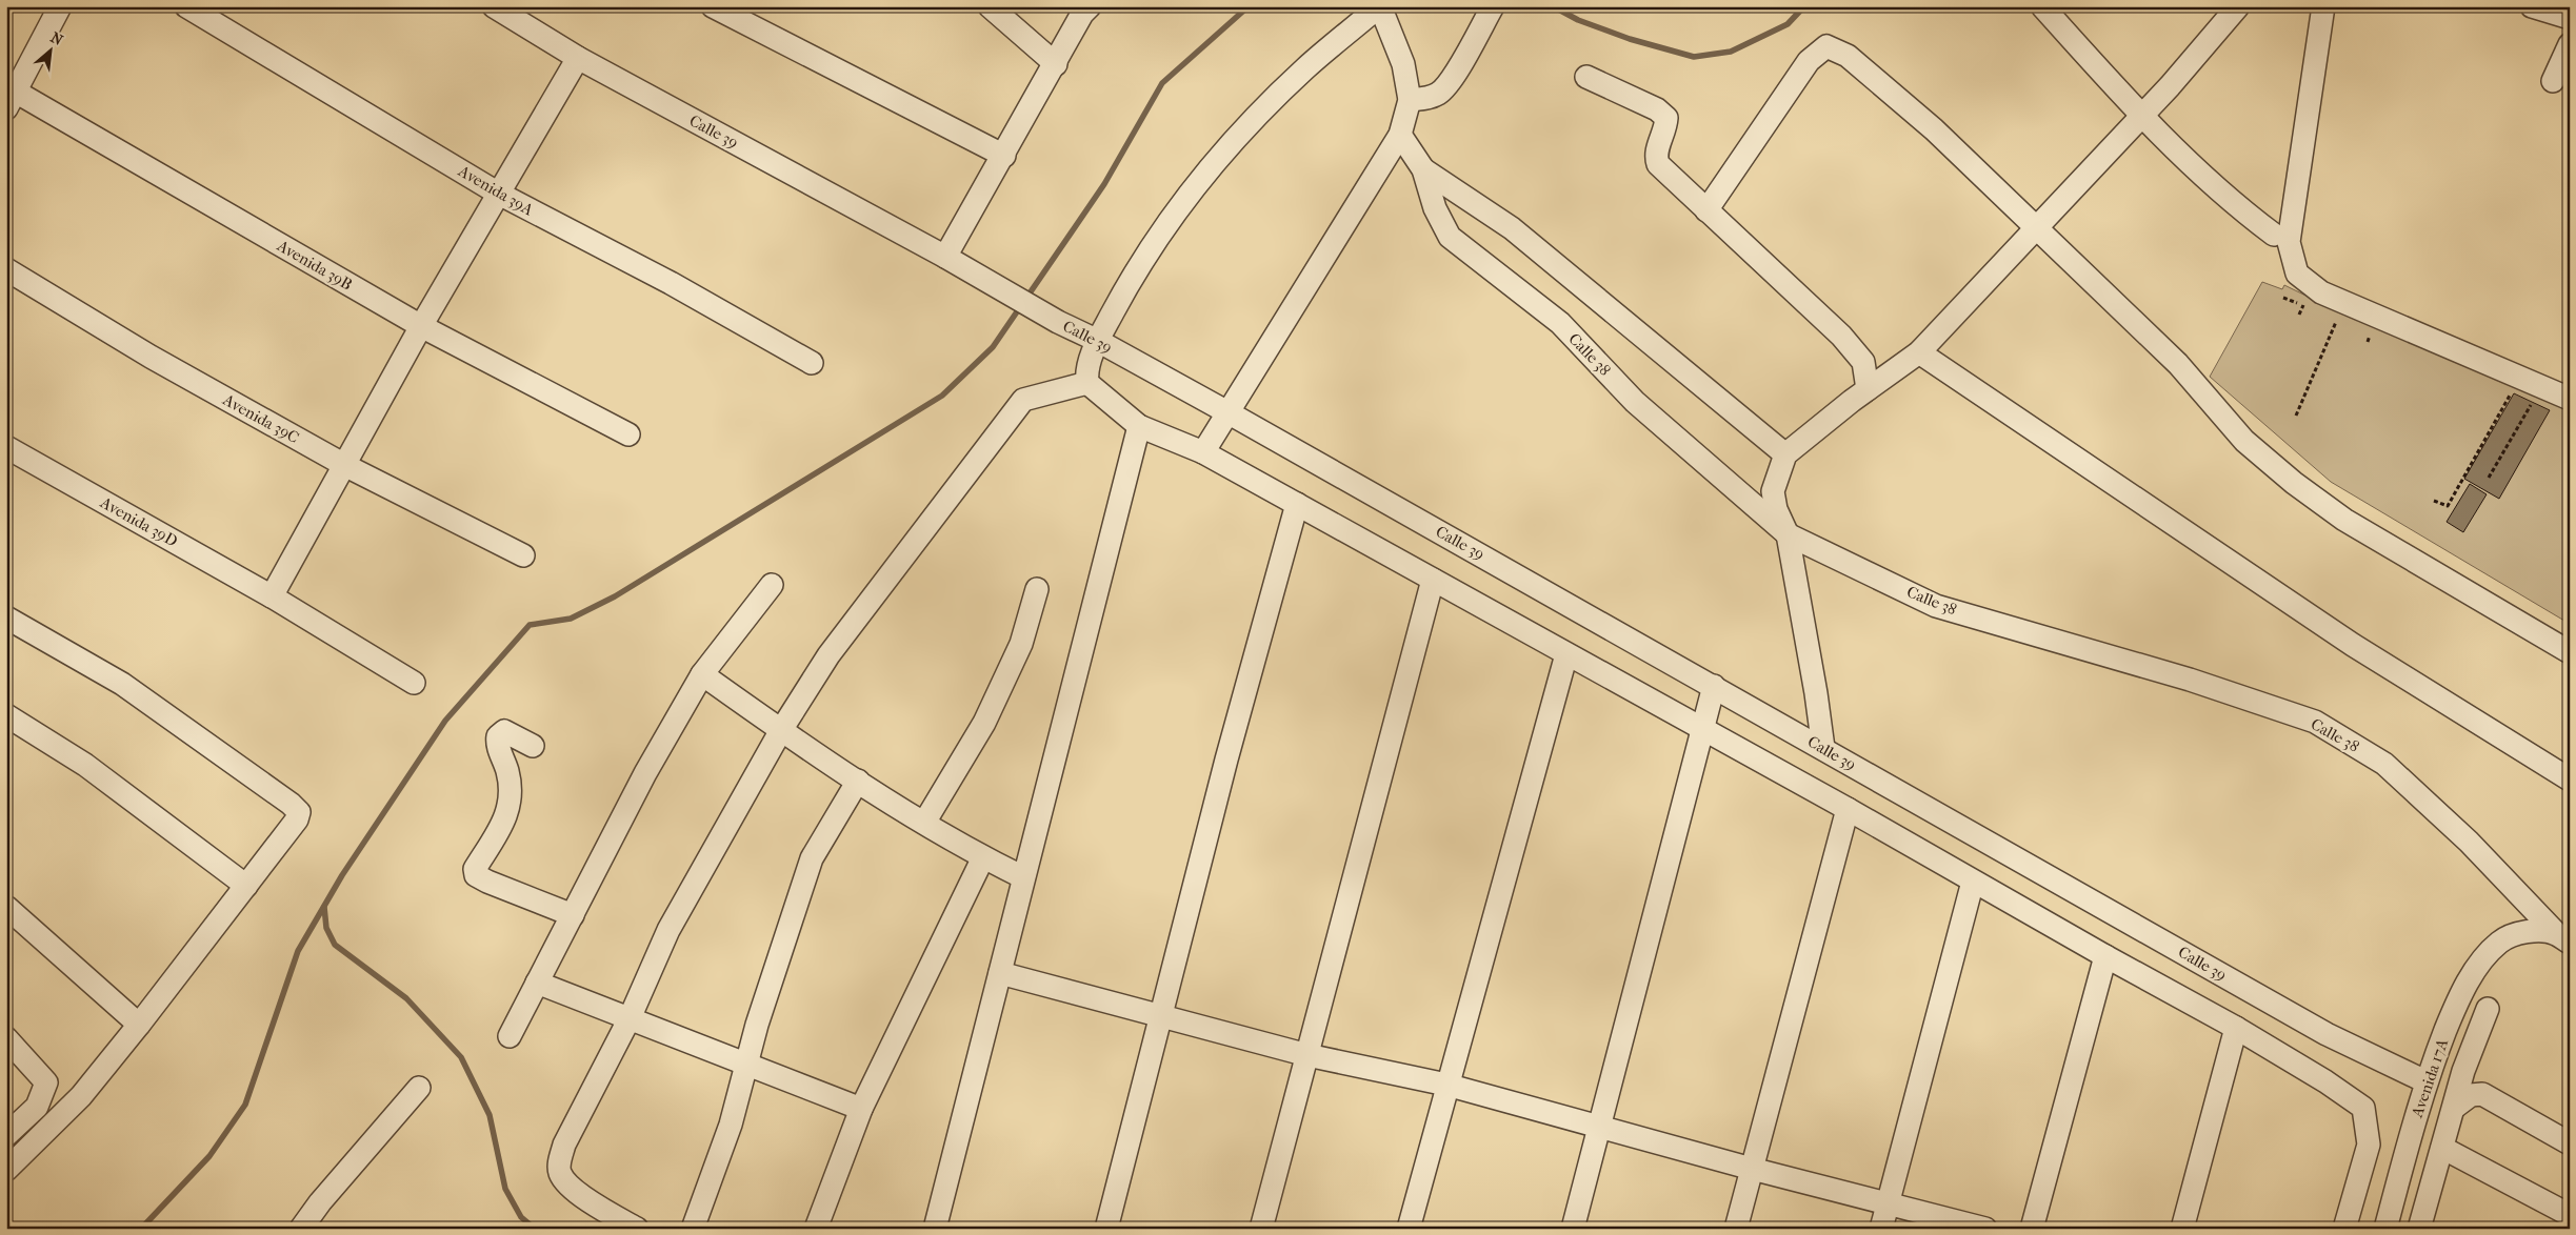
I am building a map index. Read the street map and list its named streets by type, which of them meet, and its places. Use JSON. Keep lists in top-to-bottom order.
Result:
{
  "streets": {
    "street": [
      "Calle 39",
      "Avenida 39A",
      "Avenida 39B",
      "Calle 38",
      "Avenida 39C",
      "Avenida 39D",
      "Avenida 17A"
    ]
  },
  "crossings": [
    ["Calle 39", "Avenida 17A"],
    ["Calle 38", "Avenida 17A"]
  ],
  "north": "top right"
}
